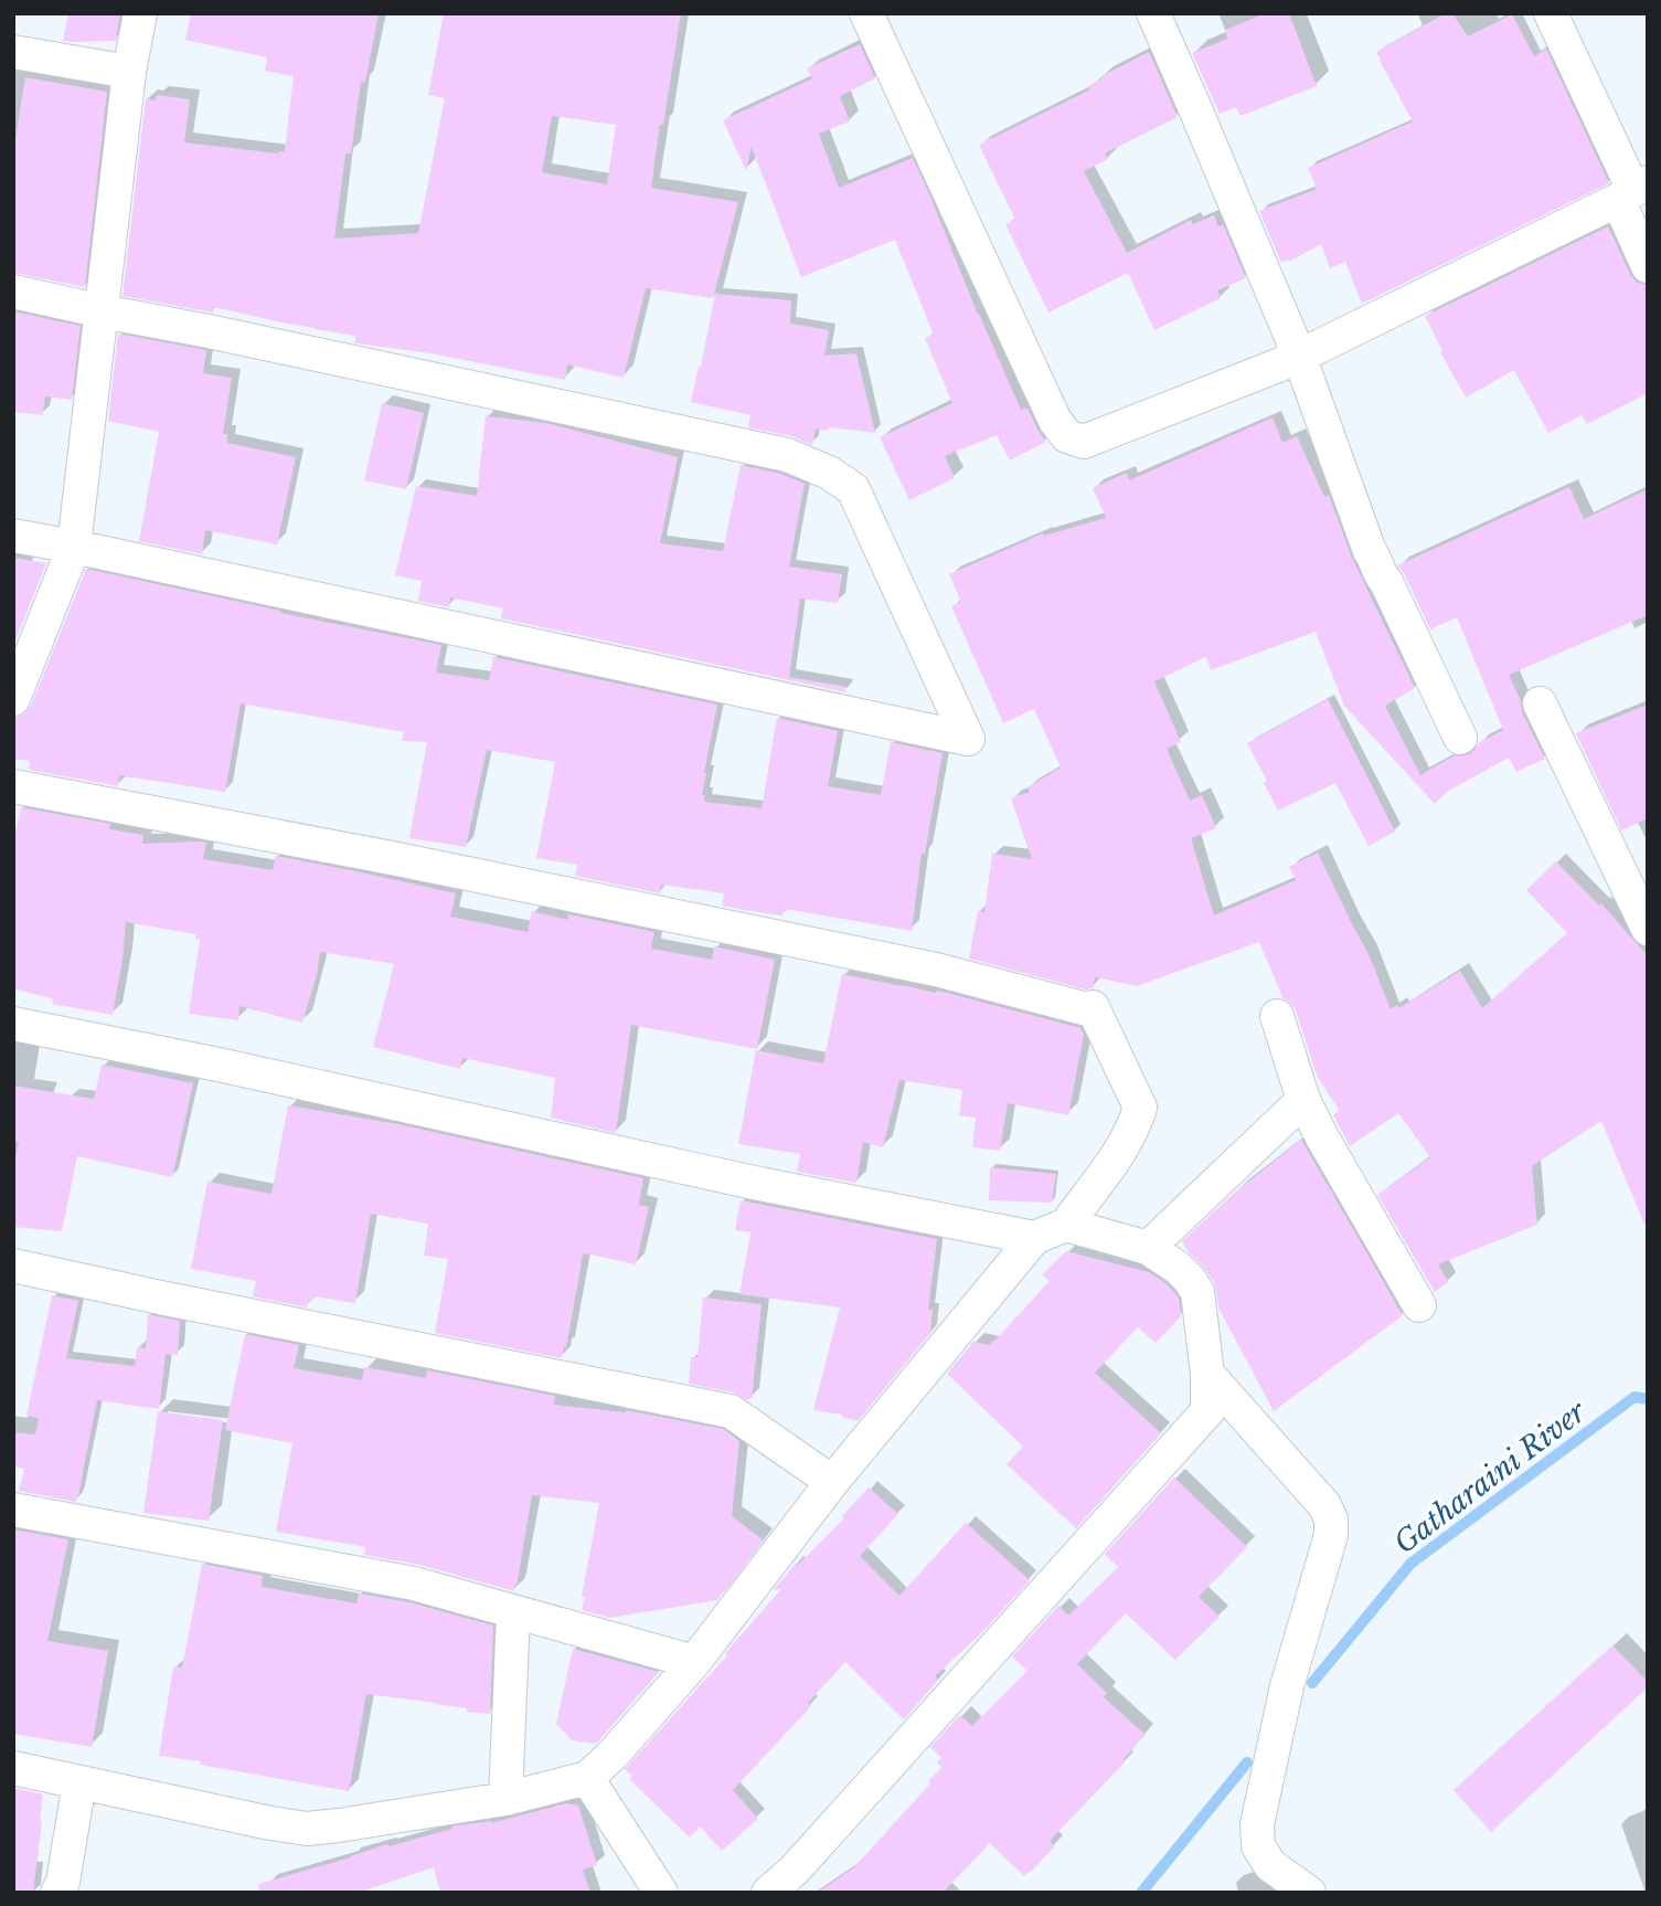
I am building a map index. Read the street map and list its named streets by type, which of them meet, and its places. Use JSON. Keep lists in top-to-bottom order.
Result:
{
  "water": ["Gatharaini River"]
}
